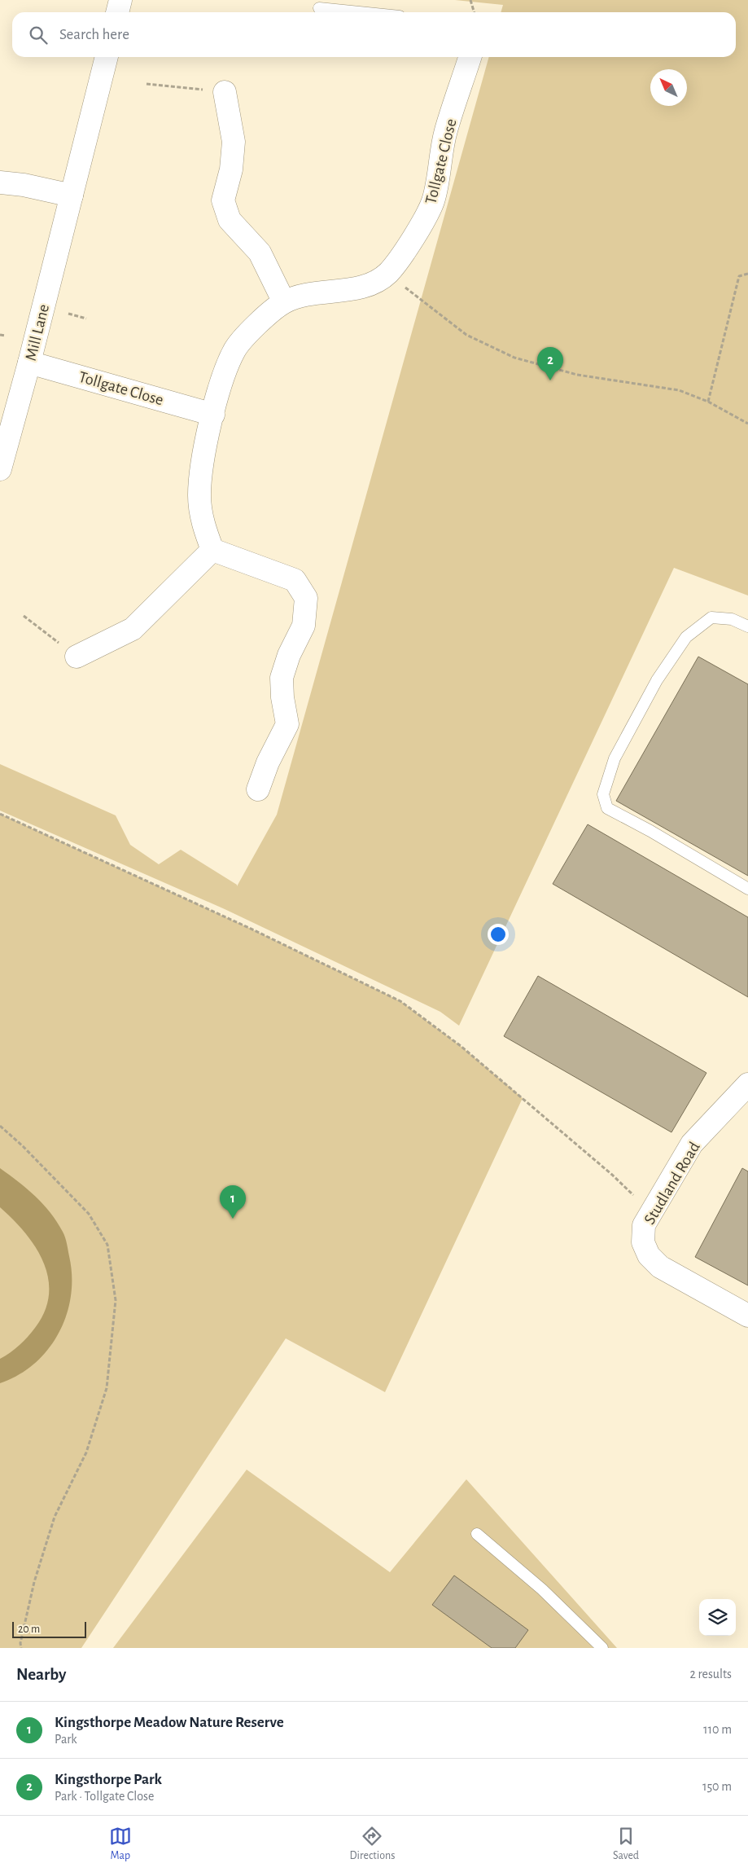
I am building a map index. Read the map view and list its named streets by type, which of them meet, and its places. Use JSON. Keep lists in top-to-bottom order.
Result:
{
  "streets": {
    "street": ["Tollgate Close", "Mill Lane", "Studland Road"]
  },
  "crossings": [
    ["Tollgate Close", "Mill Lane"]
  ],
  "scale_bar": "20 m",
  "north": "top left",
  "page": {
    "search": "Search here",
    "pins": ["2", "1"],
    "scale": "20 m",
    "heading": ["Nearby", "2 results"],
    "list": [
      {
        "mark": "1",
        "name": "Kingsthorpe Meadow Nature Reserve",
        "note": "Park",
        "value": "110 m"
      },
      {
        "mark": "2",
        "name": "Kingsthorpe Park",
        "note": "Park · Tollgate Close",
        "value": "150 m"
      }
    ],
    "nav": ["Map", "Directions", "Saved"]
  }
}
